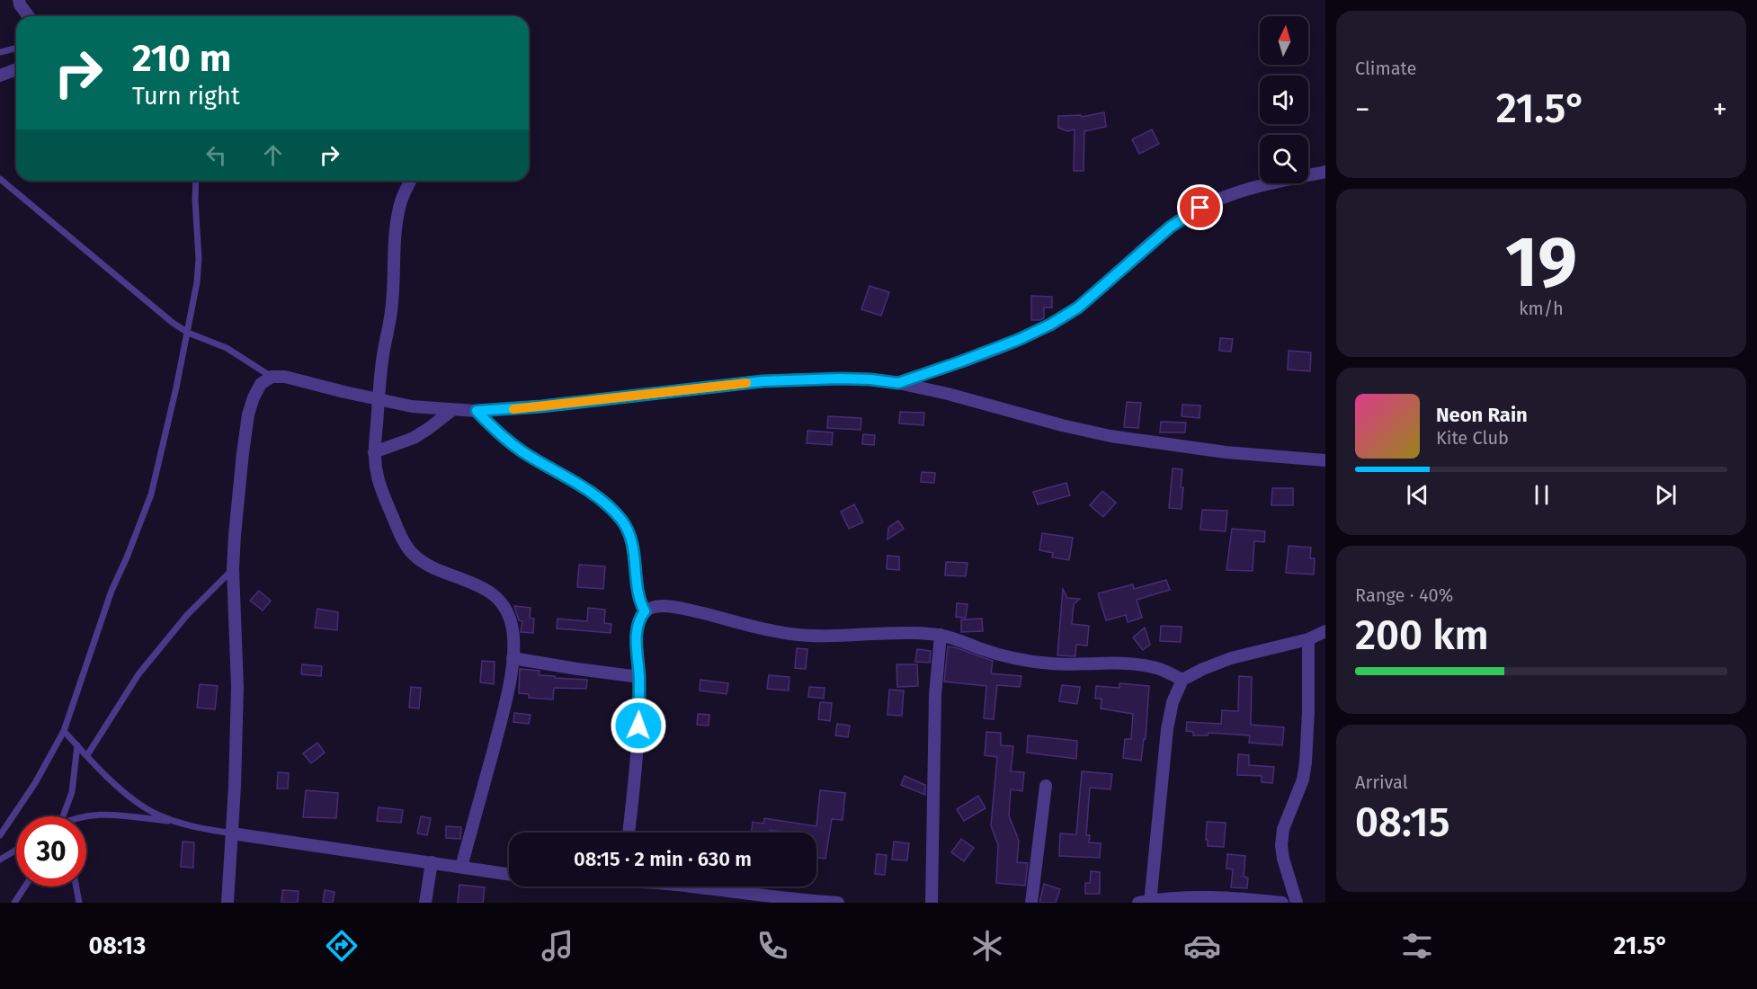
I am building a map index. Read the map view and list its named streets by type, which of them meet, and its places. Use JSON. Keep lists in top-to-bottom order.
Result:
{
  "north": "top",
  "page": {
    "tile": [
      "Climate",
      ["19", "km/h"],
      ["Range · 40%", "200 km"],
      ["Arrival", "08:15"]
    ],
    "turn": ["210 m", "Turn right"],
    "heat": ["−", "21.5°", "+"],
    "song": ["Neon Rain", "Kite Club"],
    "limit": "30",
    "trip": "08:15 · 2 min · 630 m",
    "tabs": ["08:13", "21.5°"]
  }
}
